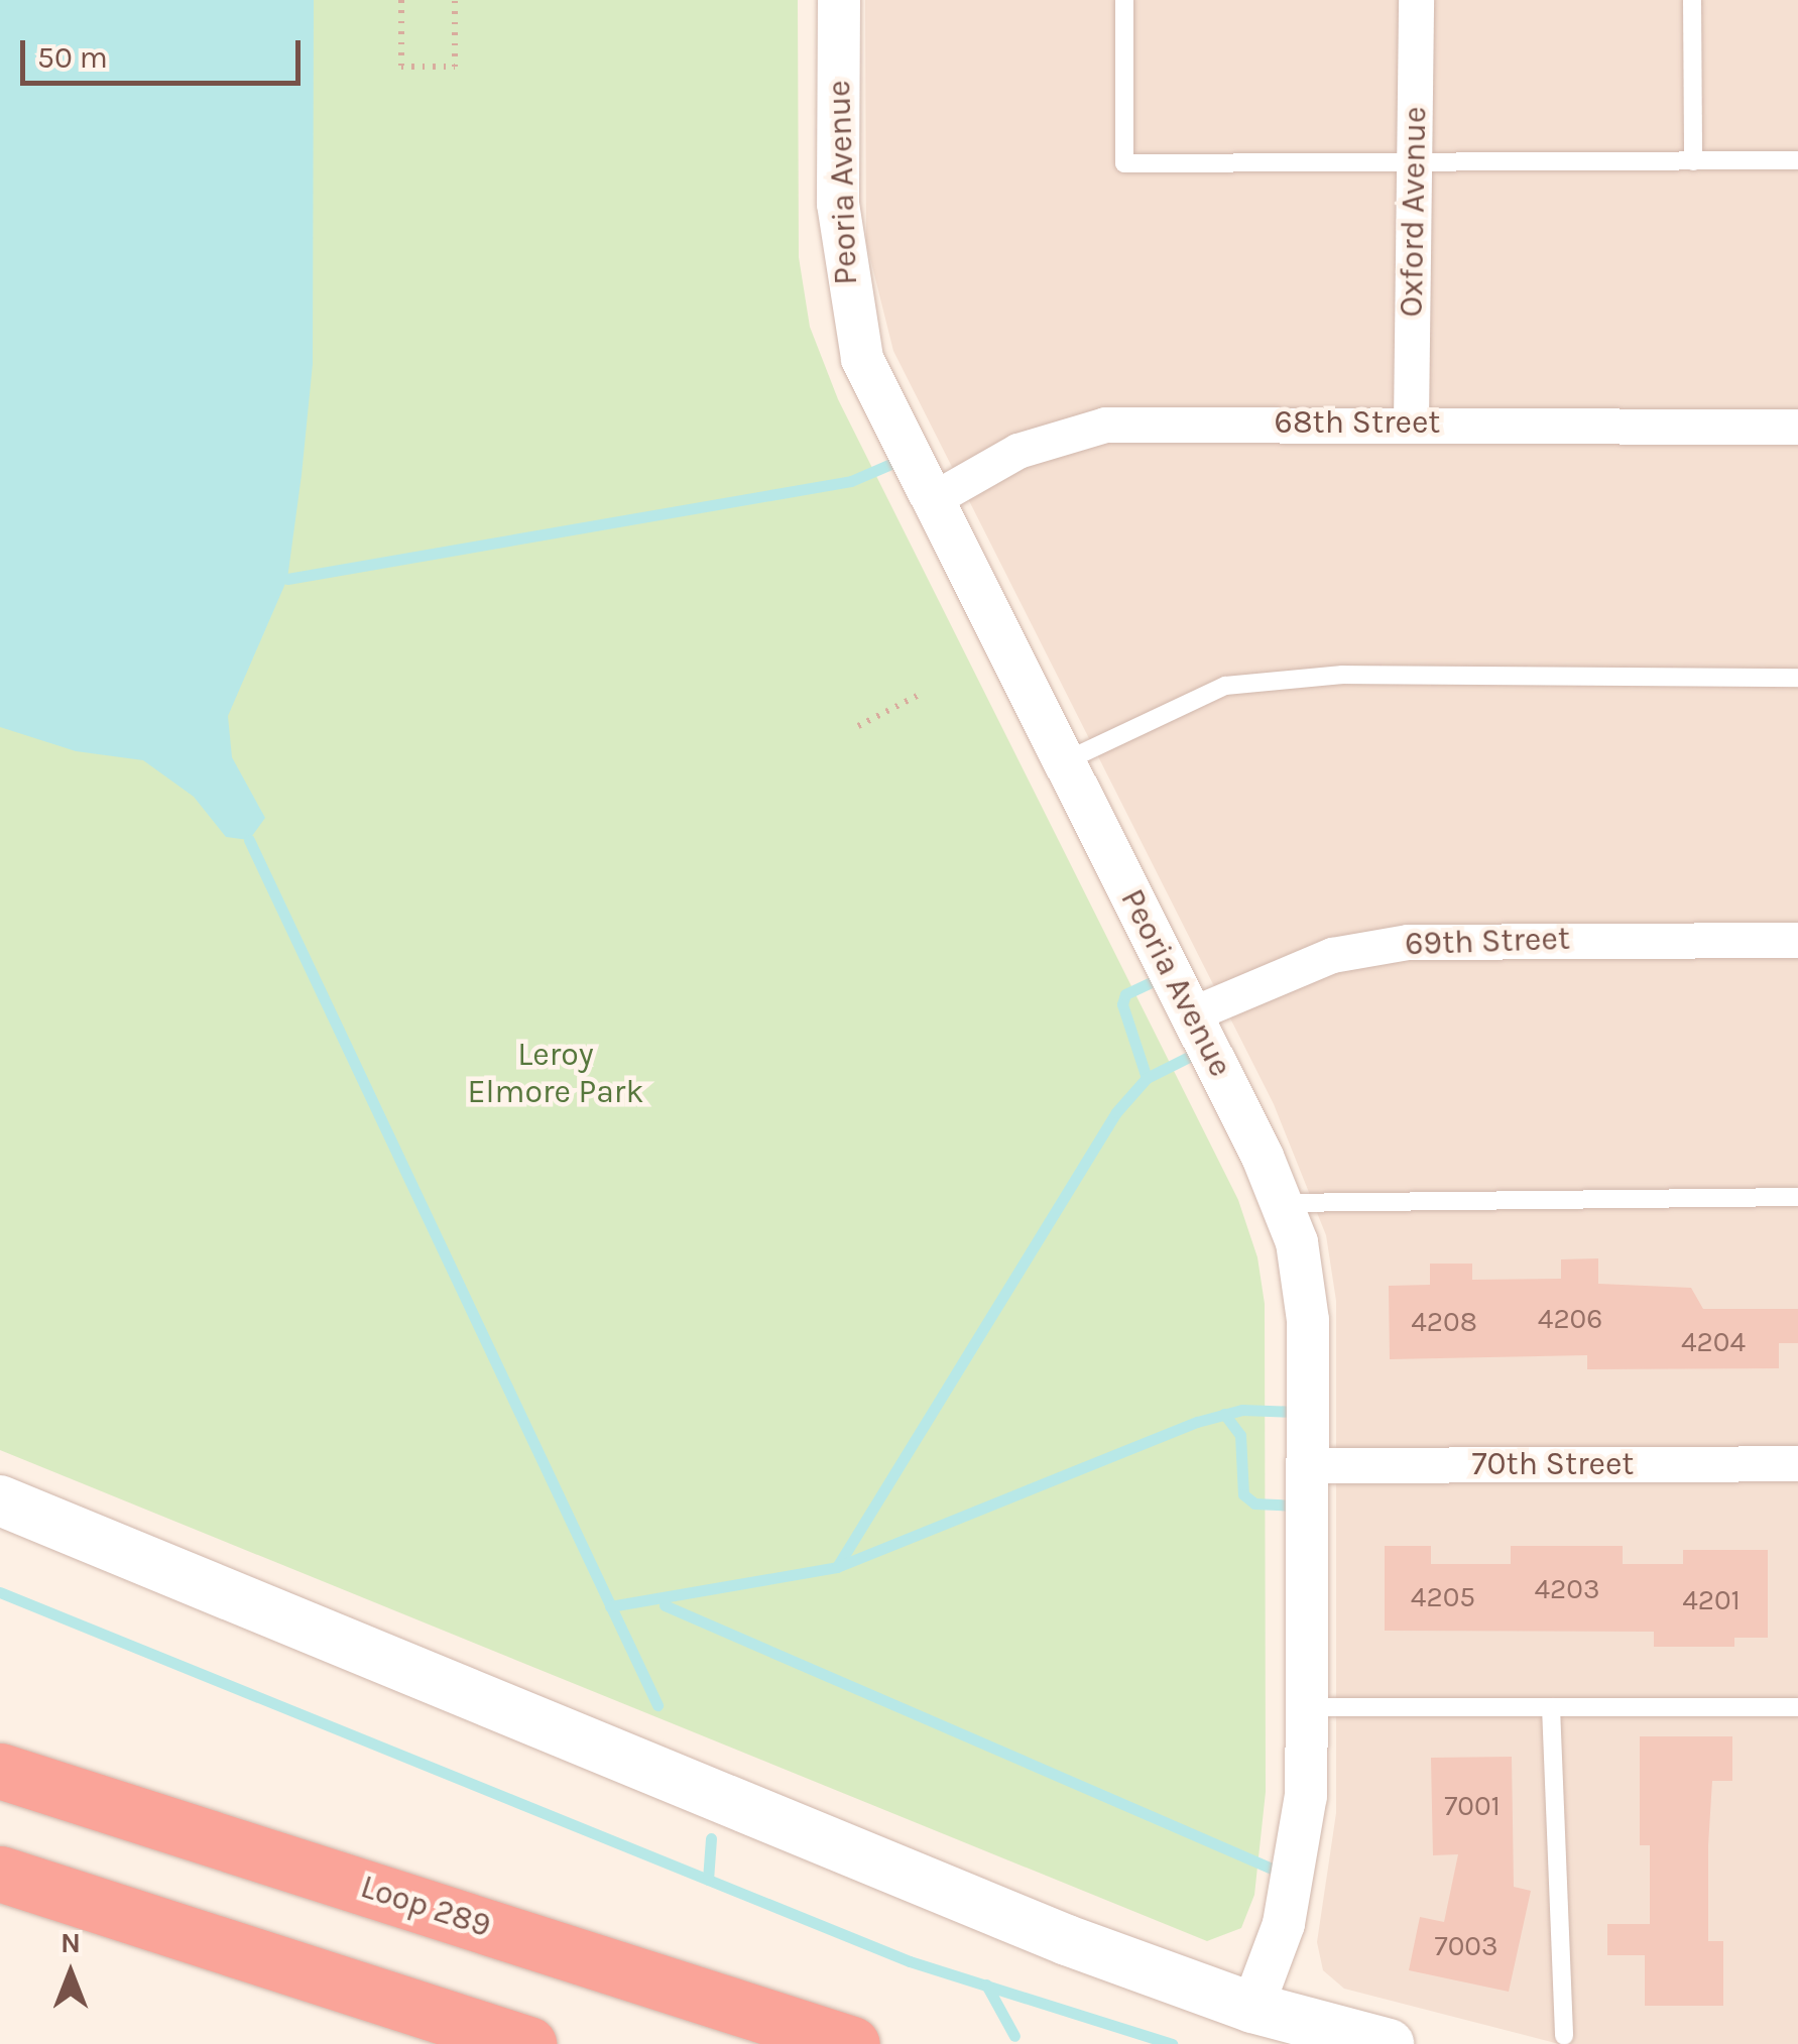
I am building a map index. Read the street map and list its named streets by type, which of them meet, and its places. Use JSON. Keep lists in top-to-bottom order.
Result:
{
  "streets": {
    "highway": ["Loop 289"],
    "street": [
      "Peoria Avenue",
      "Oxford Avenue",
      "68th Street",
      "69th Street",
      "70th Street"
    ]
  },
  "crossings": [
    ["Peoria Avenue", "68th Street"],
    ["Peoria Avenue", "69th Street"],
    ["Peoria Avenue", "70th Street"],
    ["Oxford Avenue", "68th Street"]
  ],
  "parks": ["Leroy Elmore Park"],
  "house_numbers": [
    "4206",
    "4208",
    "4204",
    "4203",
    "4205",
    "4201",
    "7001",
    "7003"
  ],
  "scale_bar": "50 m",
  "north": "top"
}
